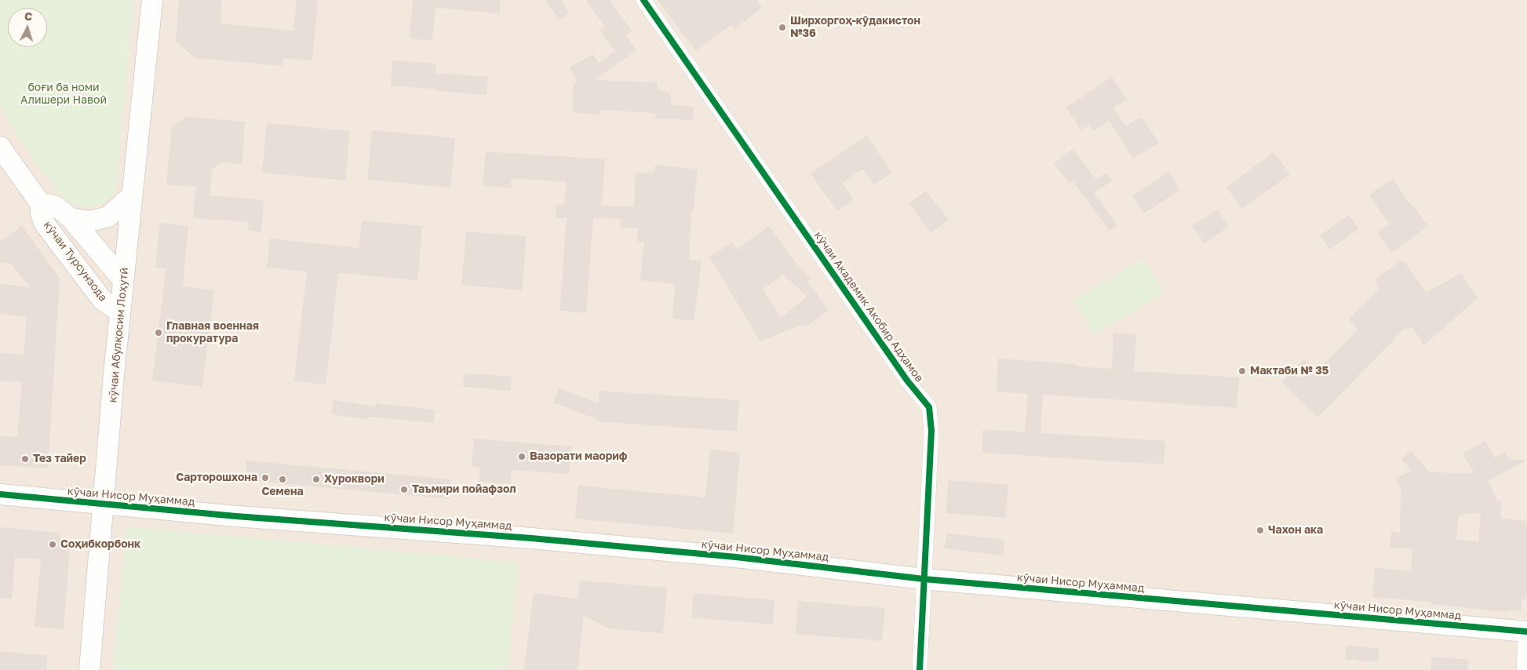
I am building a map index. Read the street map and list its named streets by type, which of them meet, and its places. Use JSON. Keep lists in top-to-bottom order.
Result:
{
  "streets": {
    "street": [
      "кӯчаи Турсунзода",
      "кӯчаи Академик Акобир Адҳамов",
      "кӯчаи Абулқосим Лоҳутӣ",
      "кӯчаи Нисор Муҳаммад"
    ]
  },
  "crossings": [
    ["кӯчаи Турсунзода", "кӯчаи Абулқосим Лоҳутӣ"],
    ["кӯчаи Академик Акобир Адҳамов", "кӯчаи Нисор Муҳаммад"],
    ["кӯчаи Абулқосим Лоҳутӣ", "кӯчаи Нисор Муҳаммад"]
  ],
  "parks": ["боғи ба номи Алишери Навоӣ"],
  "places": [
    "Ширхоргоҳ-кӯдакистон №36",
    "Главная военная прокуратура",
    "Мактаби № 35",
    "Вазорати маориф",
    "Тез тайер",
    "Сарторошхона",
    "Семена",
    "Хуроквори",
    "Таъмири пойафзол",
    "Чахон ака",
    "Соҳибкорбонк"
  ],
  "north": "top"
}
